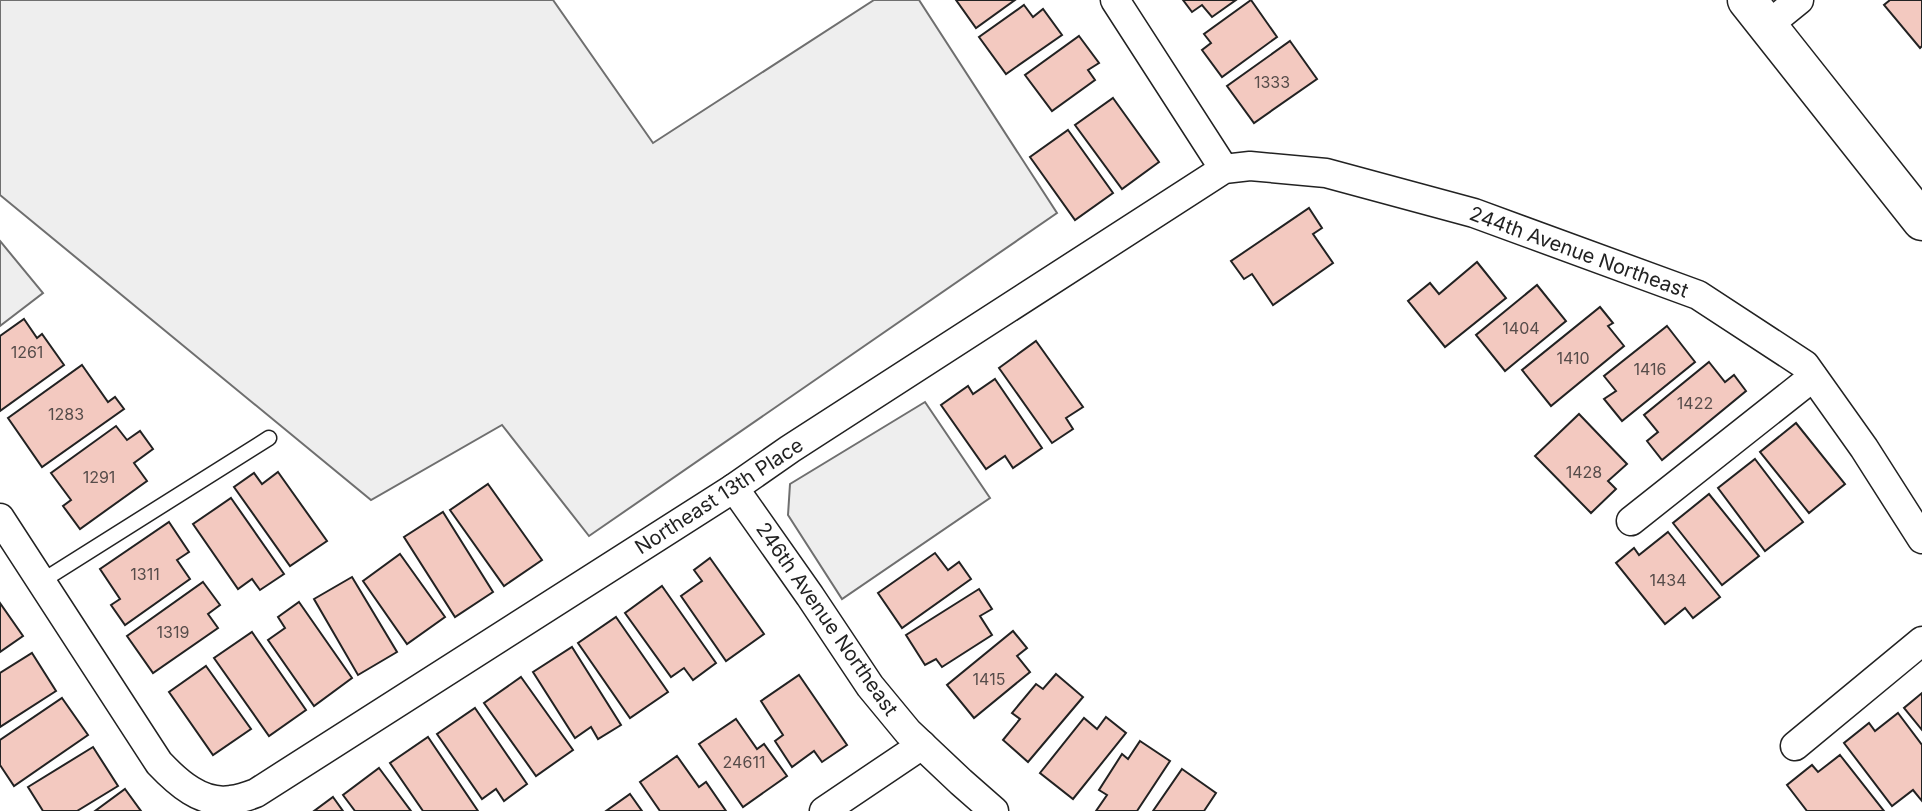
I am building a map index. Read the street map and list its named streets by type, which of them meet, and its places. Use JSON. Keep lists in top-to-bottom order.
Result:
{
  "streets": {
    "street": ["244th Avenue Northeast", "Northeast 13th Place", "246th Avenue Northeast"]
  },
  "crossings": [
    ["244th Avenue Northeast", "Northeast 13th Place"],
    ["Northeast 13th Place", "246th Avenue Northeast"]
  ],
  "house_numbers": [
    "1333",
    "1404",
    "1261",
    "1410",
    "1416",
    "1422",
    "1283",
    "1428",
    "1291",
    "1311",
    "1434",
    "1319",
    "1415",
    "24611"
  ]
}
